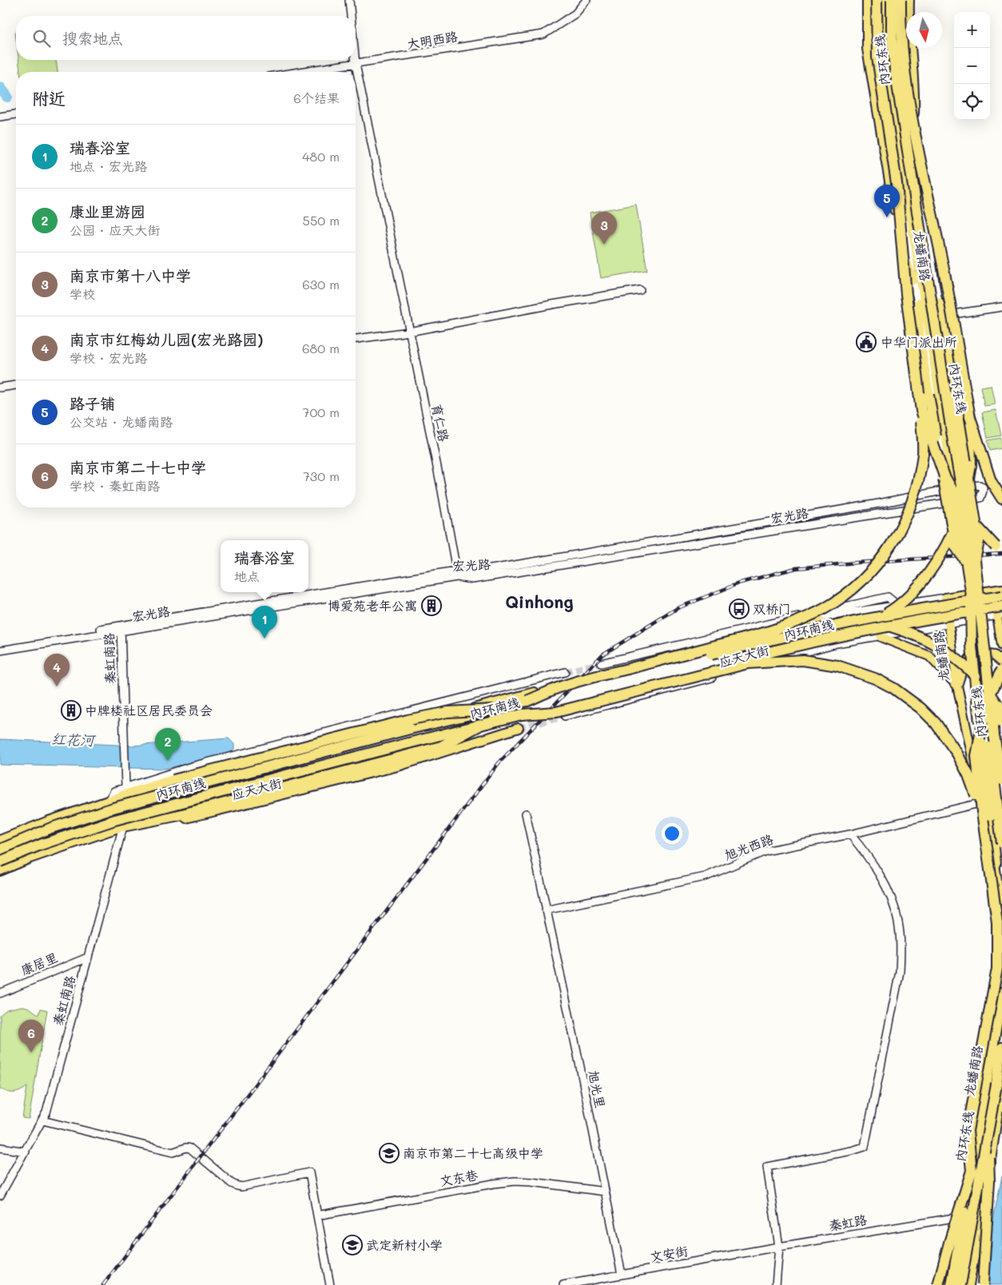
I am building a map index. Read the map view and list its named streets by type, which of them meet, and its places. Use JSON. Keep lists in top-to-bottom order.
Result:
{
  "streets": {
    "highway": ["内环东线", "内环南线"],
    "main road": ["龙蟠南路", "应天大街"],
    "street": [
      "大明西路",
      "育仁路",
      "宏光路",
      "秦虹南路",
      "旭光西路",
      "康居里",
      "旭光里",
      "文东巷",
      "秦虹路",
      "文安街"
    ]
  },
  "crossings": [
    ["大明西路", "育仁路"],
    ["龙蟠南路", "宏光路"],
    ["龙蟠南路", "应天大街"],
    ["龙蟠南路", "旭光西路"],
    ["龙蟠南路", "秦虹路"],
    ["育仁路", "宏光路"],
    ["宏光路", "秦虹南路"],
    ["内环南线", "应天大街"],
    ["应天大街", "秦虹南路"],
    ["秦虹南路", "康居里"],
    ["旭光西路", "旭光里"],
    ["旭光里", "文东巷"],
    ["旭光里", "文安街"],
    ["秦虹路", "文安街"]
  ],
  "districts": ["Qinhong"],
  "water": ["红花河"],
  "places": {
    "public building": ["中华门派出所"],
    "building": ["博爱苑老年公寓", "中牌楼社区居民委员会"],
    "bus stop": ["双桥门"],
    "school or university": ["南京市第二十七高级中学", "武定新村小学"]
  },
  "north": "bottom",
  "page": {
    "map_buttons": ["+", "−"],
    "search": "搜索地点",
    "heading": ["附近", "6个结果"],
    "list": [
      {
        "mark": "1",
        "name": "瑞春浴室",
        "note": "地点 · 宏光路",
        "value": "480 m"
      },
      {
        "mark": "2",
        "name": "康业里游园",
        "note": "公园 · 应天大街",
        "value": "550 m"
      },
      {
        "mark": "3",
        "name": "南京市第十八中学",
        "note": "学校",
        "value": "630 m"
      },
      {
        "mark": "4",
        "name": "南京市红梅幼儿园(宏光路园)",
        "note": "学校 · 宏光路",
        "value": "680 m"
      },
      {
        "mark": "5",
        "name": "路子铺",
        "note": "公交站 · 龙蟠南路",
        "value": "700 m"
      },
      {
        "mark": "6",
        "name": "南京市第二十七中学",
        "note": "学校 · 秦虹南路",
        "value": "730 m"
      }
    ],
    "pins": [
      "5",
      "3",
      "1",
      "4",
      "2",
      "6"
    ],
    "popup": ["瑞春浴室", "地点"]
  }
}
